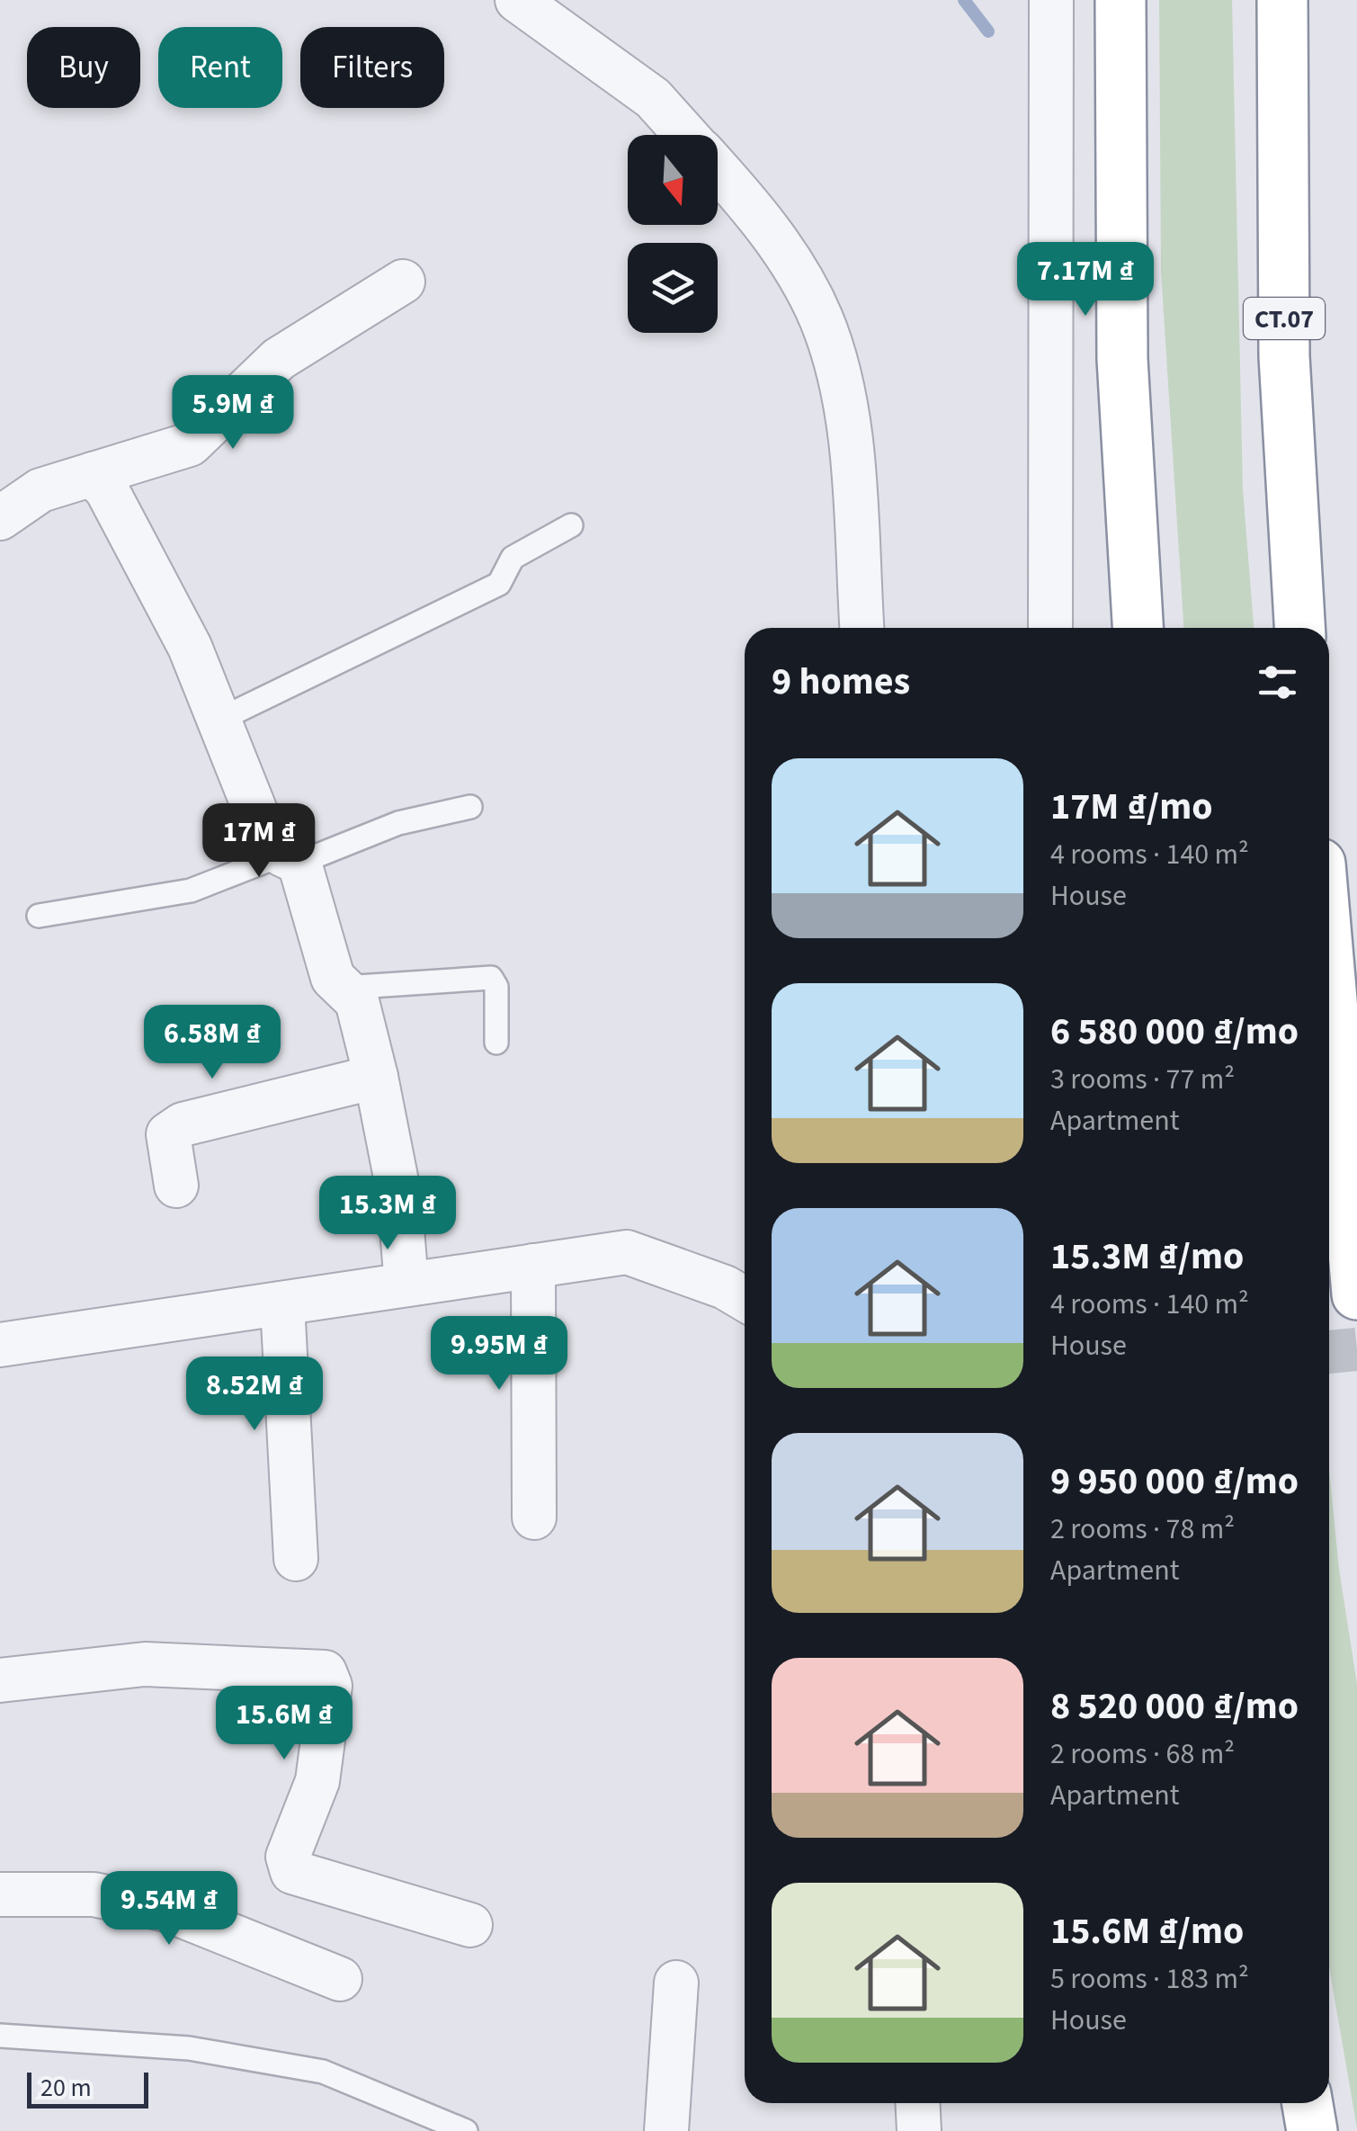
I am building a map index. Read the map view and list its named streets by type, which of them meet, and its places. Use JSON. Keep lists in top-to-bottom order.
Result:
{
  "streets": {
    "highway": ["CT.07"]
  },
  "scale_bar": "20 m",
  "north": "bottom",
  "page": {
    "chip": ["Buy", "Rent", "Filters"],
    "price": [
      "7.17M ₫",
      "5.9M ₫",
      "17M ₫",
      "6.58M ₫",
      "15.3M ₫",
      "9.95M ₫",
      "8.52M ₫",
      "15.6M ₫",
      "9.54M ₫"
    ],
    "heading": "9 homes",
    "list": [
      {
        "name": "17M ₫/mo",
        "note": "4 rooms · 140 m² · House"
      },
      {
        "name": "6 580 000 ₫/mo",
        "note": "3 rooms · 77 m² · Apartment"
      },
      {
        "name": "15.3M ₫/mo",
        "note": "4 rooms · 140 m² · House"
      },
      {
        "name": "9 950 000 ₫/mo",
        "note": "2 rooms · 78 m² · Apartment"
      },
      {
        "name": "8 520 000 ₫/mo",
        "note": "2 rooms · 68 m² · Apartment"
      },
      {
        "name": "15.6M ₫/mo",
        "note": "5 rooms · 183 m² · House"
      }
    ],
    "scale": "20 m"
  }
}
